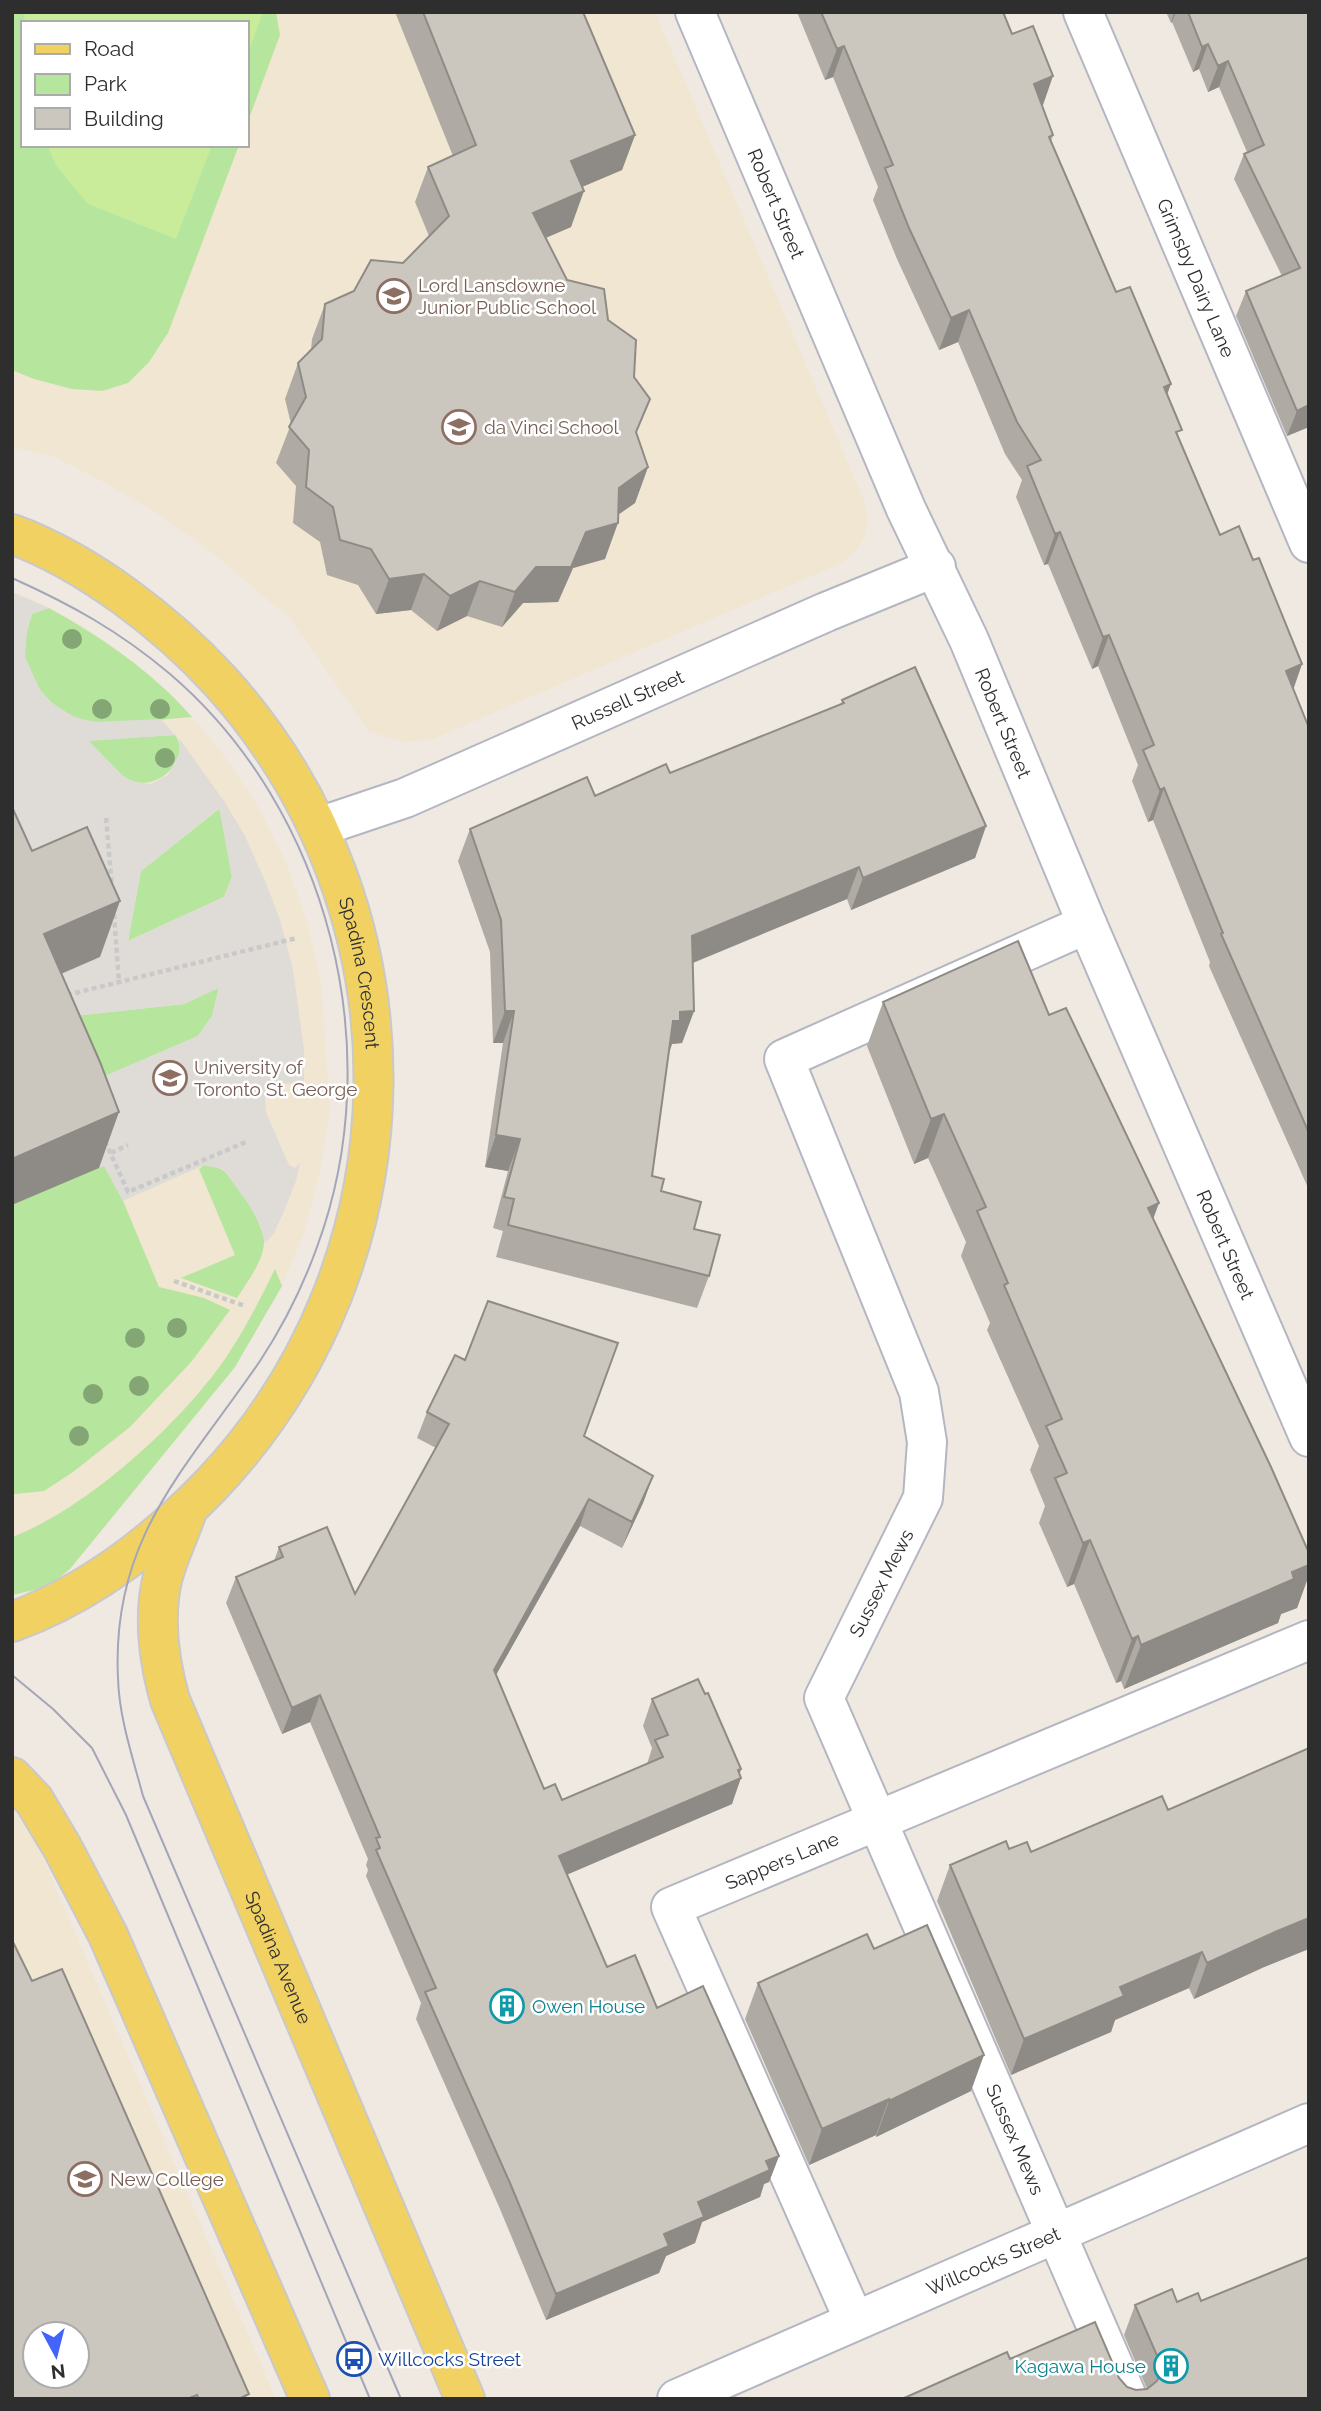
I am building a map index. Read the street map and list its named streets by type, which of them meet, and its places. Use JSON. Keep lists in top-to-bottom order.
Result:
{
  "streets": {
    "main road": ["Spadina Crescent", "Spadina Avenue"],
    "street": [
      "Robert Street",
      "Grimsby Dairy Lane",
      "Russell Street",
      "Sussex Mews",
      "Sappers Lane",
      "Willcocks Street"
    ]
  },
  "crossings": [
    ["Robert Street", "Russell Street"],
    ["Robert Street", "Sussex Mews"],
    ["Russell Street", "Spadina Crescent"],
    ["Spadina Crescent", "Spadina Avenue"],
    ["Sussex Mews", "Sappers Lane"],
    ["Sussex Mews", "Willcocks Street"],
    ["Sappers Lane", "Willcocks Street"]
  ],
  "places": {
    "school or university": [
      "Lord Lansdowne Junior Public School",
      "da Vinci School",
      "University of Toronto St. George",
      "New College"
    ],
    "building": ["Owen House", "Kagawa House"],
    "bus stop": ["Willcocks Street"]
  },
  "legend": ["Road", "Park", "Building"],
  "north": "bottom"
}
